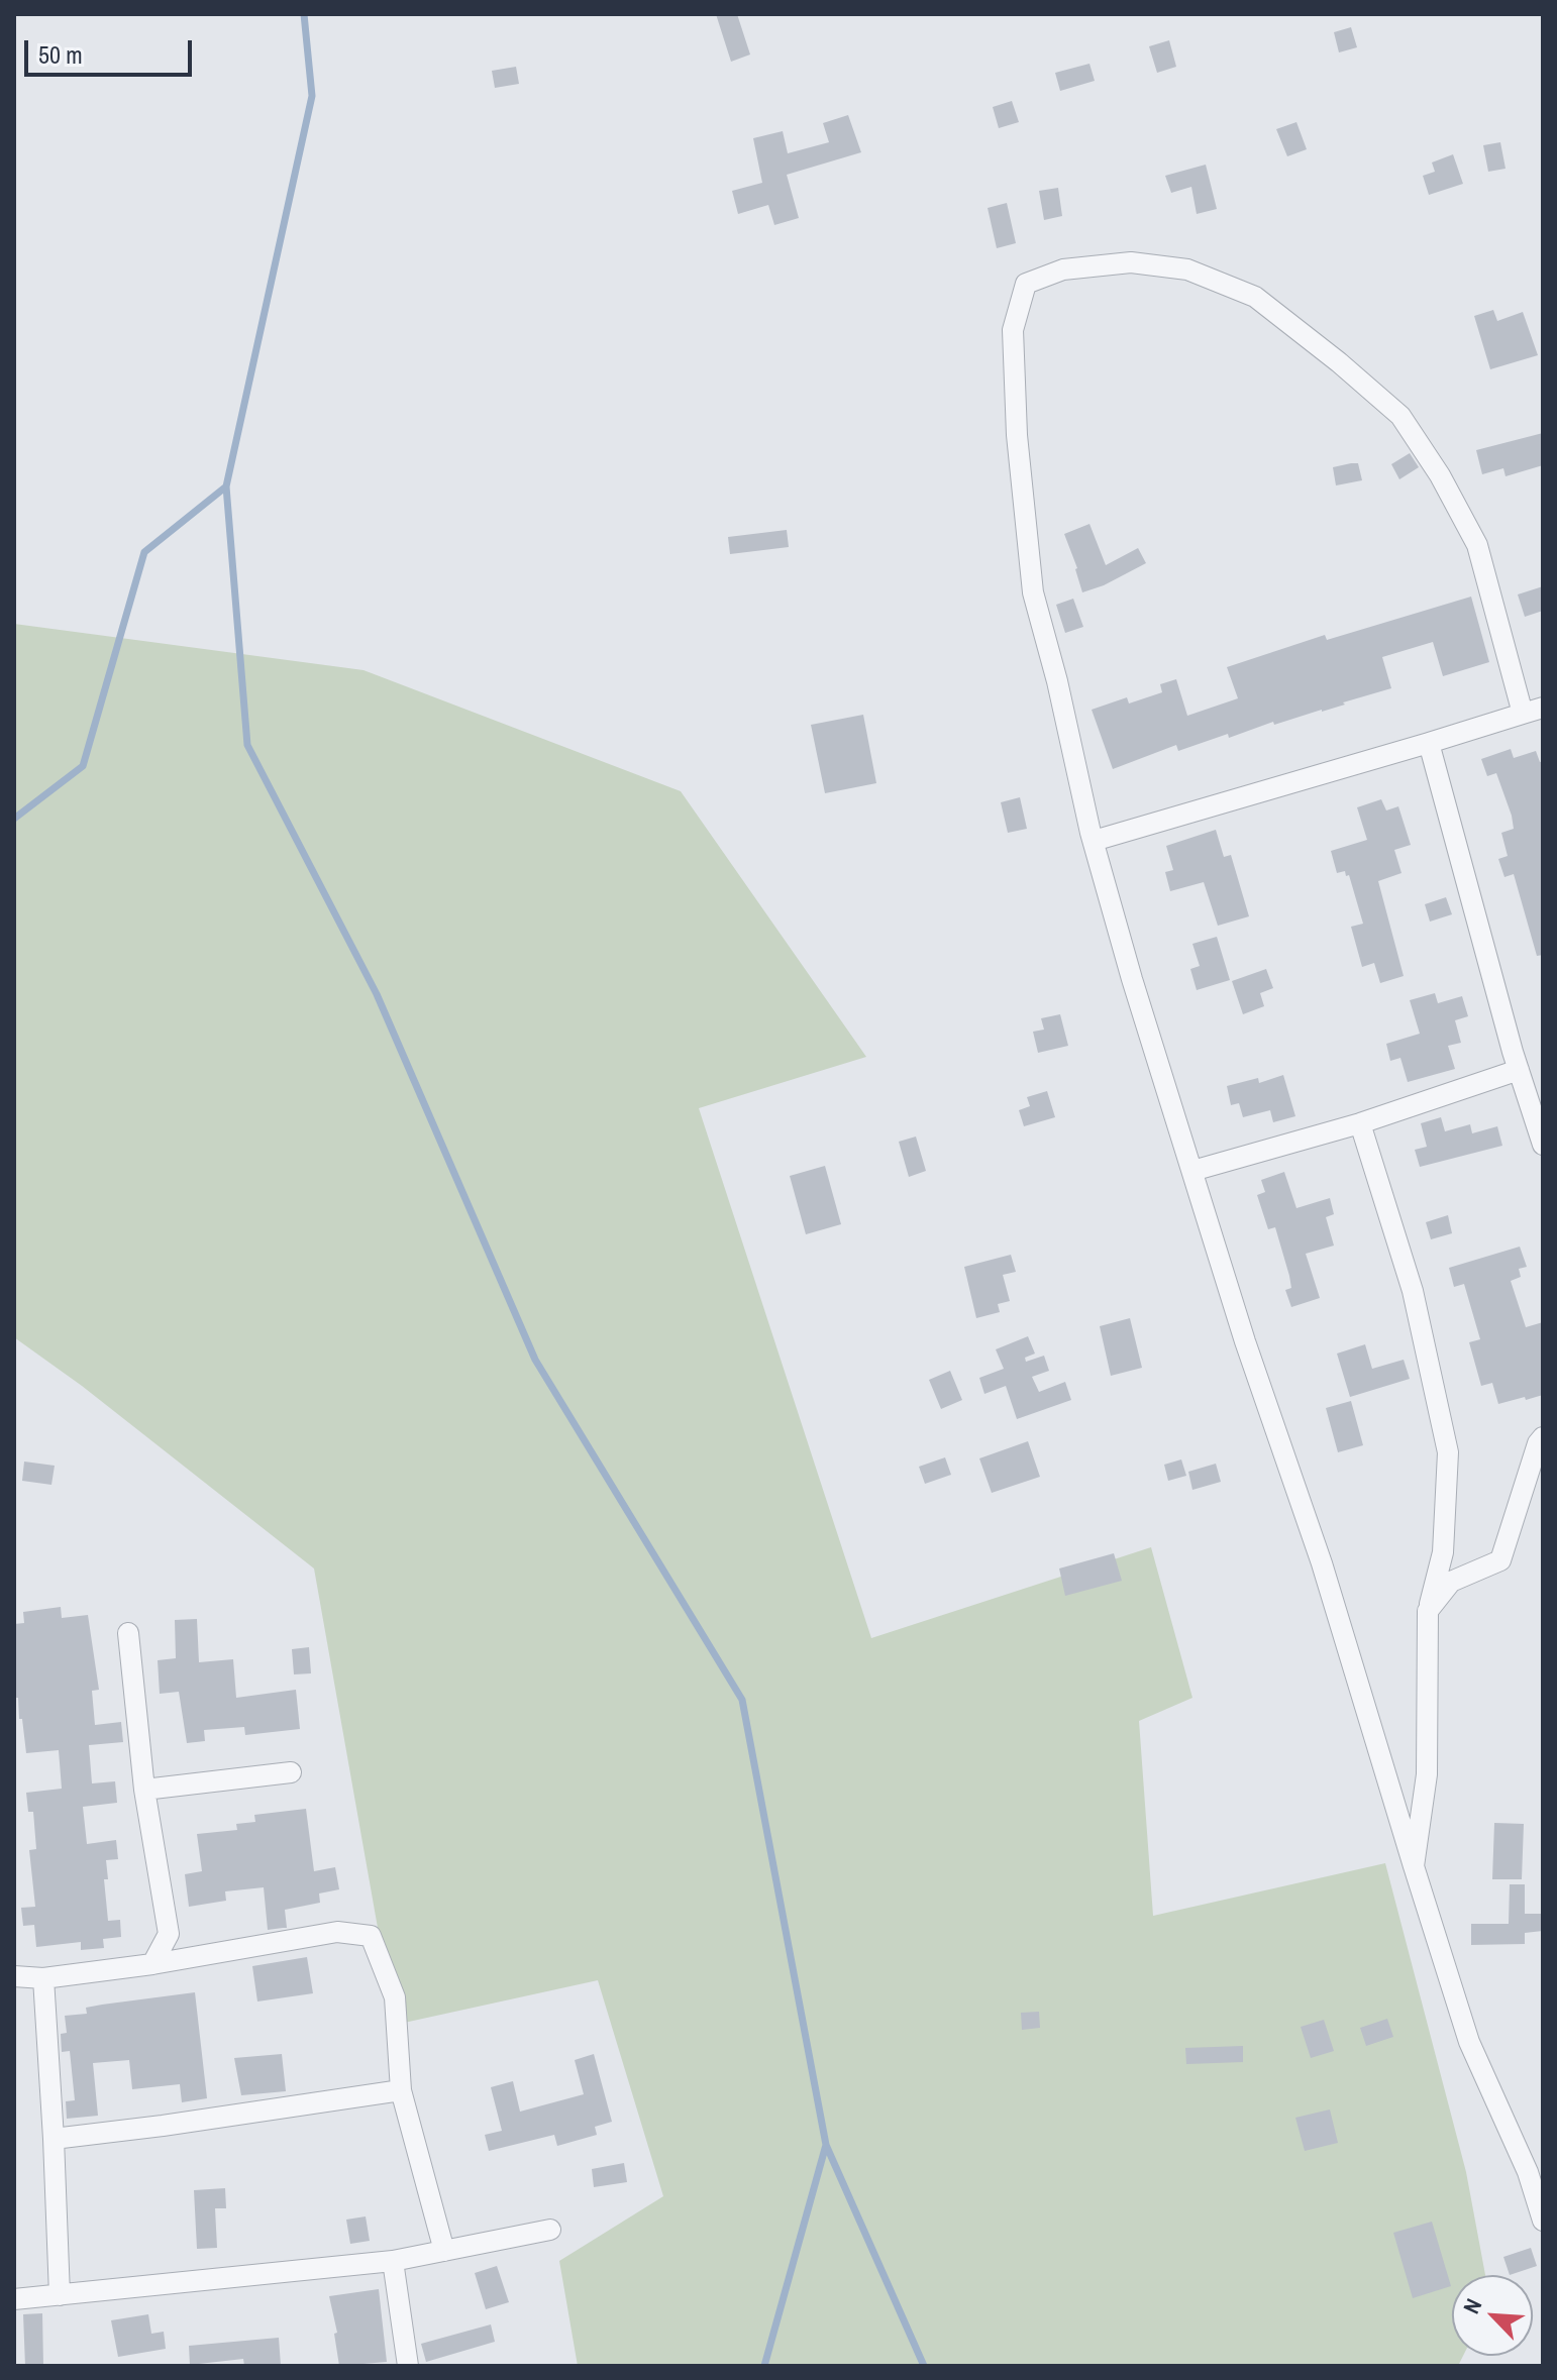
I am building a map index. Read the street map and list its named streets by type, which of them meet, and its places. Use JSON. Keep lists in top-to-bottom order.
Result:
{
  "scale_bar": "50 m",
  "north": "top left"
}
